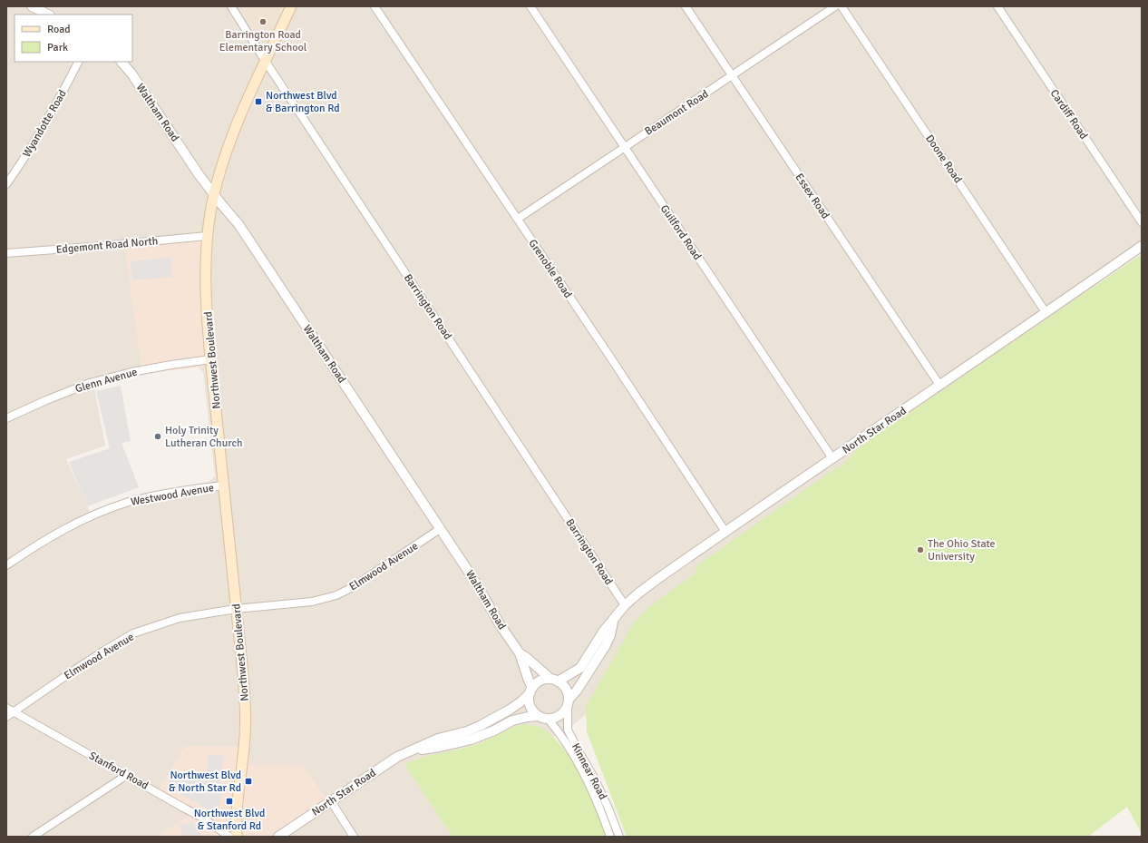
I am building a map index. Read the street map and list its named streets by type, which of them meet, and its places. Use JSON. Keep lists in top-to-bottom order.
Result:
{
  "streets": {
    "main road": ["Northwest Boulevard"],
    "street": [
      "Waltham Road",
      "Beaumont Road",
      "Cardiff Road",
      "Wyandotte Road",
      "Doone Road",
      "Essex Road",
      "Guilford Road",
      "Edgemont Road North",
      "Grenoble Road",
      "Barrington Road",
      "Glenn Avenue",
      "North Star Road",
      "Westwood Avenue",
      "Elmwood Avenue",
      "Stanford Road",
      "Kinnear Road"
    ]
  },
  "crossings": [
    ["Waltham Road", "Northwest Boulevard"],
    ["Waltham Road", "North Star Road"],
    ["Waltham Road", "Elmwood Avenue"],
    ["Waltham Road", "Kinnear Road"],
    ["Beaumont Road", "Essex Road"],
    ["Beaumont Road", "Guilford Road"],
    ["Beaumont Road", "Grenoble Road"],
    ["Doone Road", "North Star Road"],
    ["Essex Road", "North Star Road"],
    ["Guilford Road", "North Star Road"],
    ["Edgemont Road North", "Northwest Boulevard"],
    ["Grenoble Road", "North Star Road"],
    ["Barrington Road", "Northwest Boulevard"],
    ["Barrington Road", "North Star Road"],
    ["Northwest Boulevard", "Glenn Avenue"],
    ["Northwest Boulevard", "Westwood Avenue"],
    ["Northwest Boulevard", "Elmwood Avenue"],
    ["North Star Road", "Kinnear Road"],
    ["Elmwood Avenue", "Stanford Road"]
  ],
  "places": {
    "other": ["Barrington Road Elementary School", "Holy Trinity Lutheran Church", "The Ohio State University"],
    "transit": ["Northwest Blvd & Barrington Rd", "Northwest Blvd & North Star Rd", "Northwest Blvd & Stanford Rd"]
  },
  "legend": ["Road", "Park"]
}
